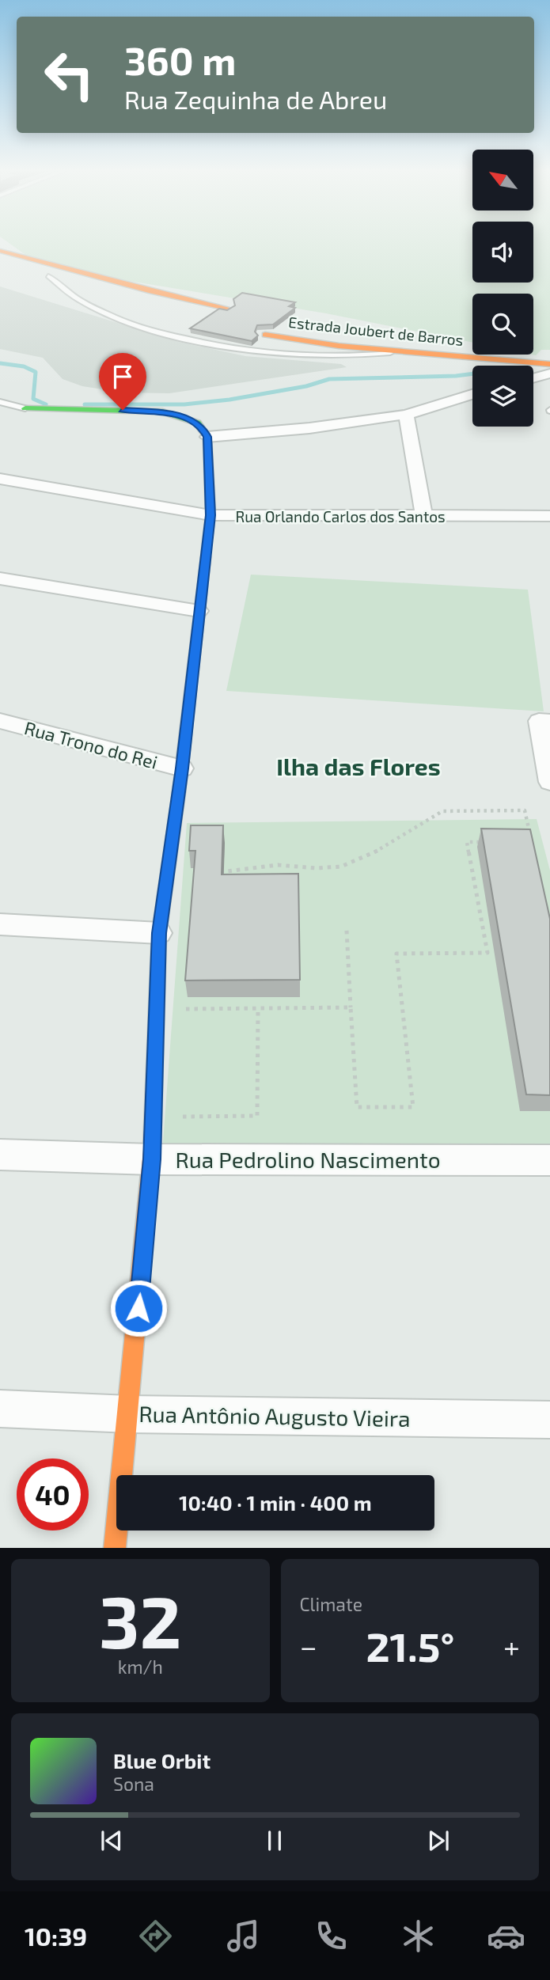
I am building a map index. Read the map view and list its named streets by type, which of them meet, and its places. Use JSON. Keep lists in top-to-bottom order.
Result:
{
  "streets": {
    "street": [
      "Estrada Joubert de Barros",
      "Rua Orlando Carlos dos Santos",
      "Rua Trono do Rei",
      "Rua Pedrolino Nascimento",
      "Rua Antônio Augusto Vieira"
    ]
  },
  "districts": ["Ilha das Flores"],
  "north": "top left",
  "page": {
    "turn": ["360 m", "Rua Zequinha de Abreu"],
    "limit": "40",
    "trip": "10:40 · 1 min · 400 m",
    "tile": [
      ["32", "km/h"],
      "Climate"
    ],
    "heat": ["−", "21.5°", "+"],
    "song": ["Blue Orbit", "Sona"],
    "tabs": "10:39"
  }
}
